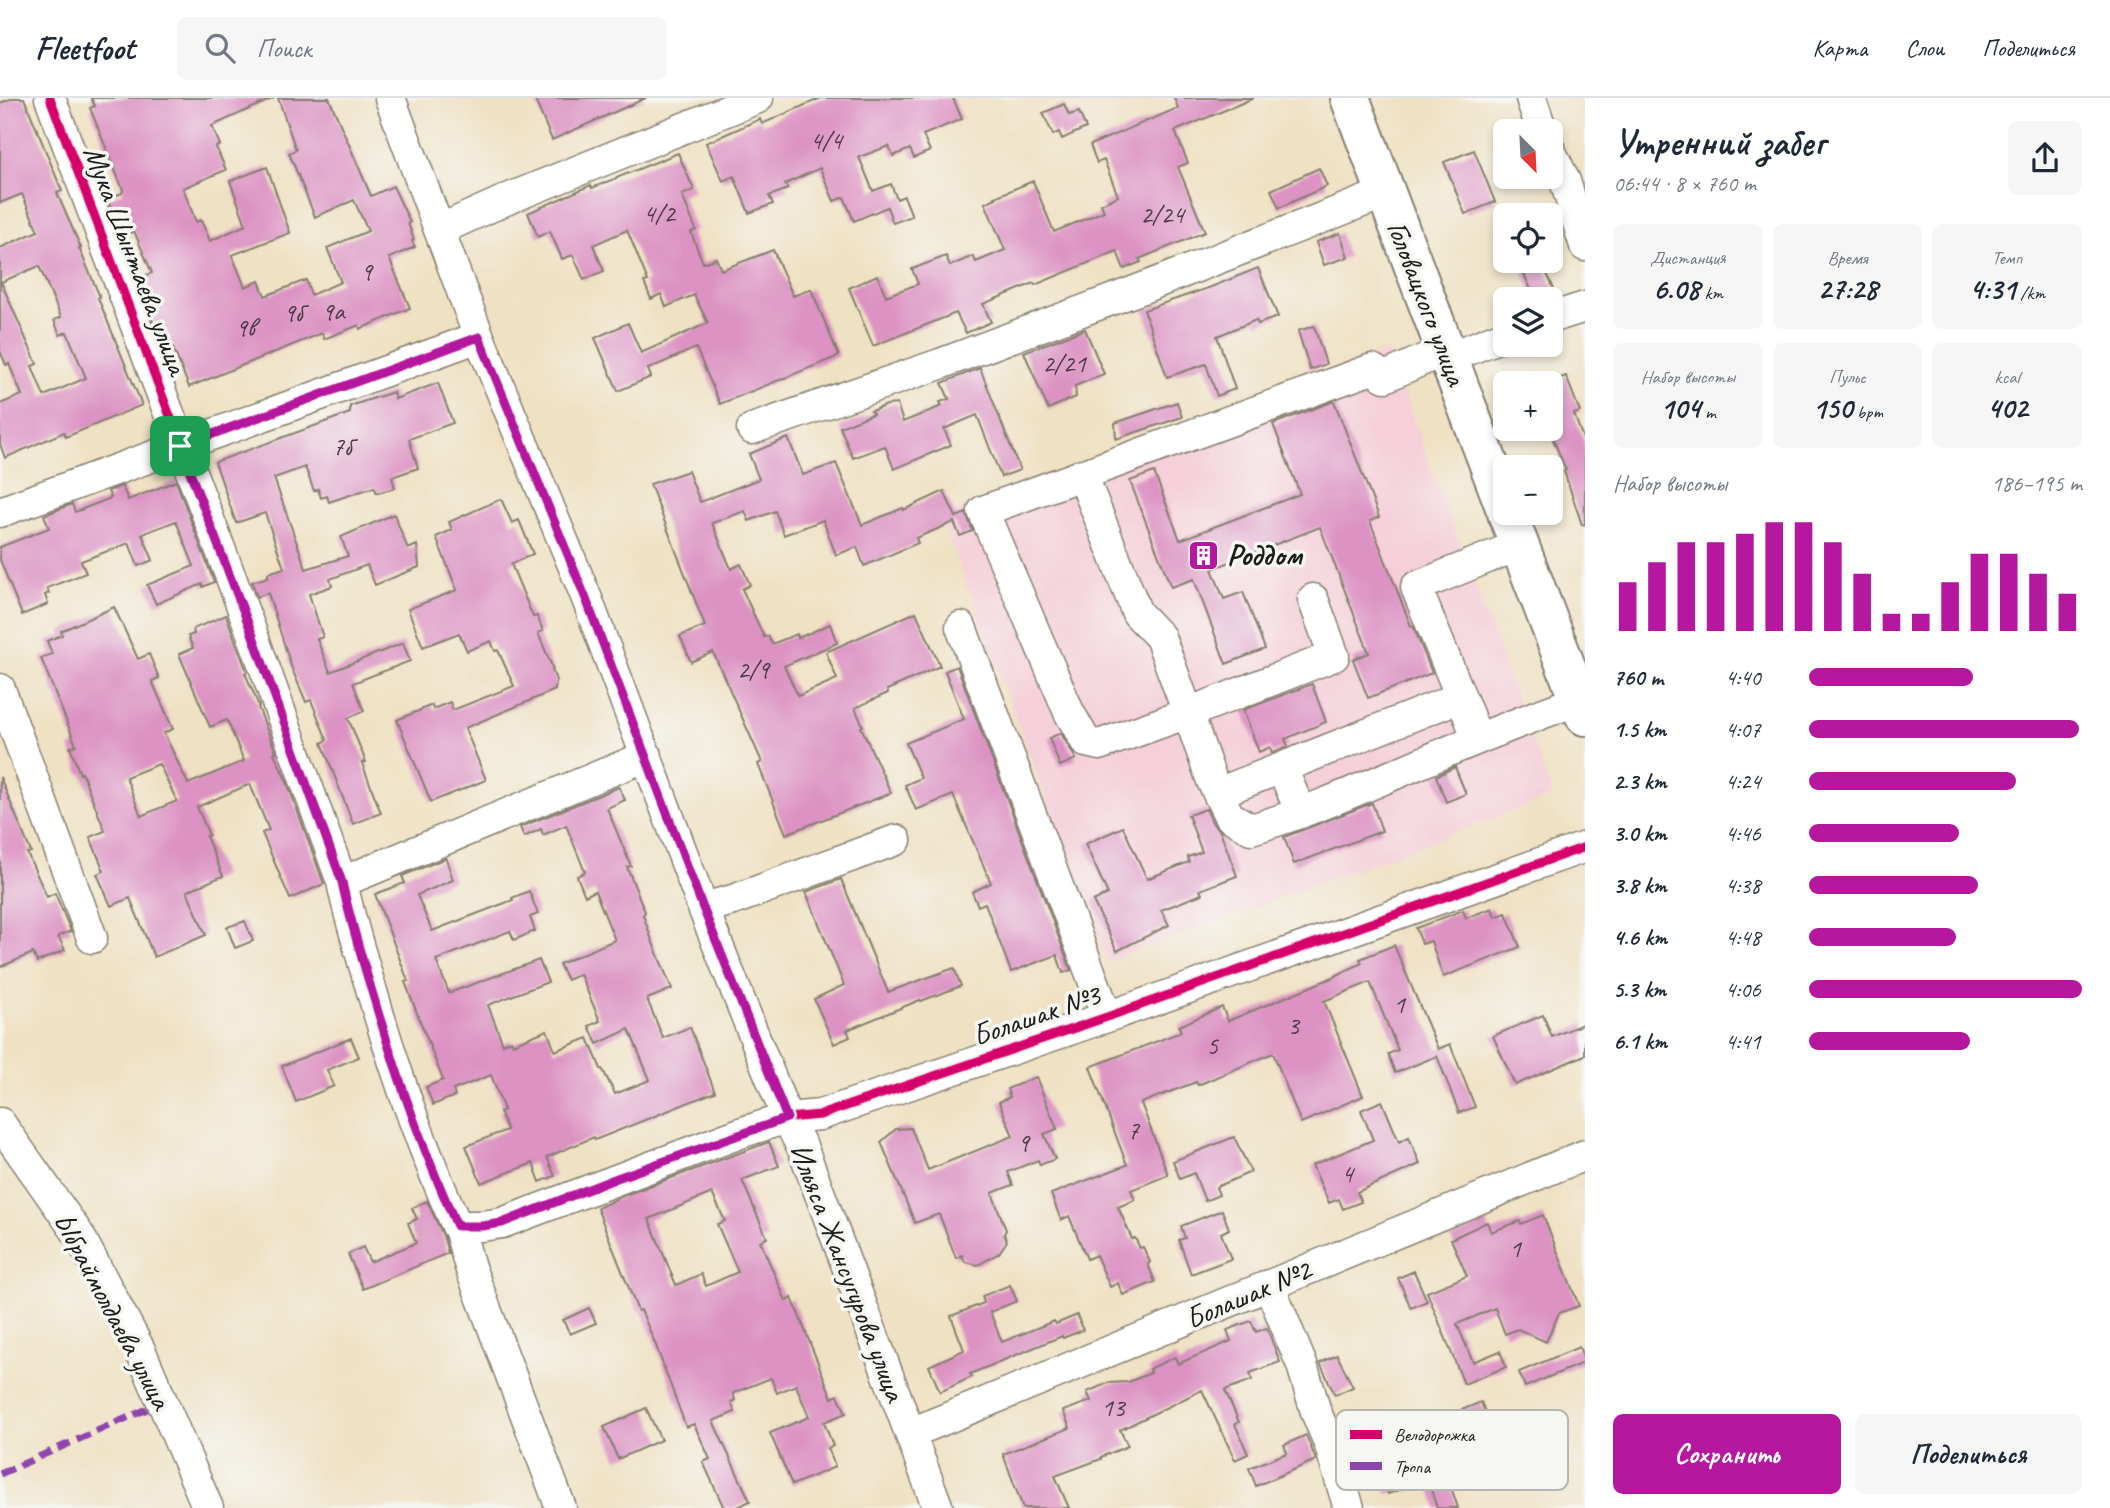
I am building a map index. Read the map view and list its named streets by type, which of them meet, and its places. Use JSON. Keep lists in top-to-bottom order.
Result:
{
  "streets": {
    "main road": ["Головацкого улица"],
    "street": [
      "Мука Шынтаева улица",
      "Болашак №3",
      "Ильяса Жансугурова улица",
      "Болашак №2",
      "Ыбраймолдаева улица"
    ]
  },
  "crossings": [
    ["Мука Шынтаева улица", "Болашак №3"],
    ["Болашак №3", "Ильяса Жансугурова улица"],
    ["Ильяса Жансугурова улица", "Болашак №2"]
  ],
  "places": {
    "building": ["Роддом"]
  },
  "house_numbers": [
    "4/4",
    "4/2",
    "2/24",
    "9",
    "9а",
    "9б",
    "9в",
    "2/21",
    "7б",
    "2/9",
    "1",
    "3",
    "5",
    "7",
    "9",
    "4",
    "1",
    "13"
  ],
  "legend": ["Велодорожка", "Тропа"],
  "north": "bottom right",
  "page": {
    "header": "Fleetfoot",
    "search": "Поиск",
    "nav": ["Карта", "Слои", "Поделиться"],
    "heading": ["Утренний забег", "06:44 · 8 × 760 m"],
    "map_buttons": ["+", "−"],
    "stats": [
      ["Дистанция", "6.08 km"],
      ["Время", "27:28"],
      ["Темп", "4:31 /km"],
      ["Набор высоты", "104 m"],
      ["Пульс", "150 bpm"],
      ["kcal", "402"]
    ],
    "chart": ["Набор высоты", "186–195 m"],
    "list": [
      {
        "name": "760 m",
        "note": "4:40"
      },
      {
        "name": "1.5 km",
        "note": "4:07"
      },
      {
        "name": "2.3 km",
        "note": "4:24"
      },
      {
        "name": "3.0 km",
        "note": "4:46"
      },
      {
        "name": "3.8 km",
        "note": "4:38"
      },
      {
        "name": "4.6 km",
        "note": "4:48"
      },
      {
        "name": "5.3 km",
        "note": "4:06"
      },
      {
        "name": "6.1 km",
        "note": "4:41"
      }
    ],
    "buttons": ["Сохранить", "Поделиться"]
  }
}
